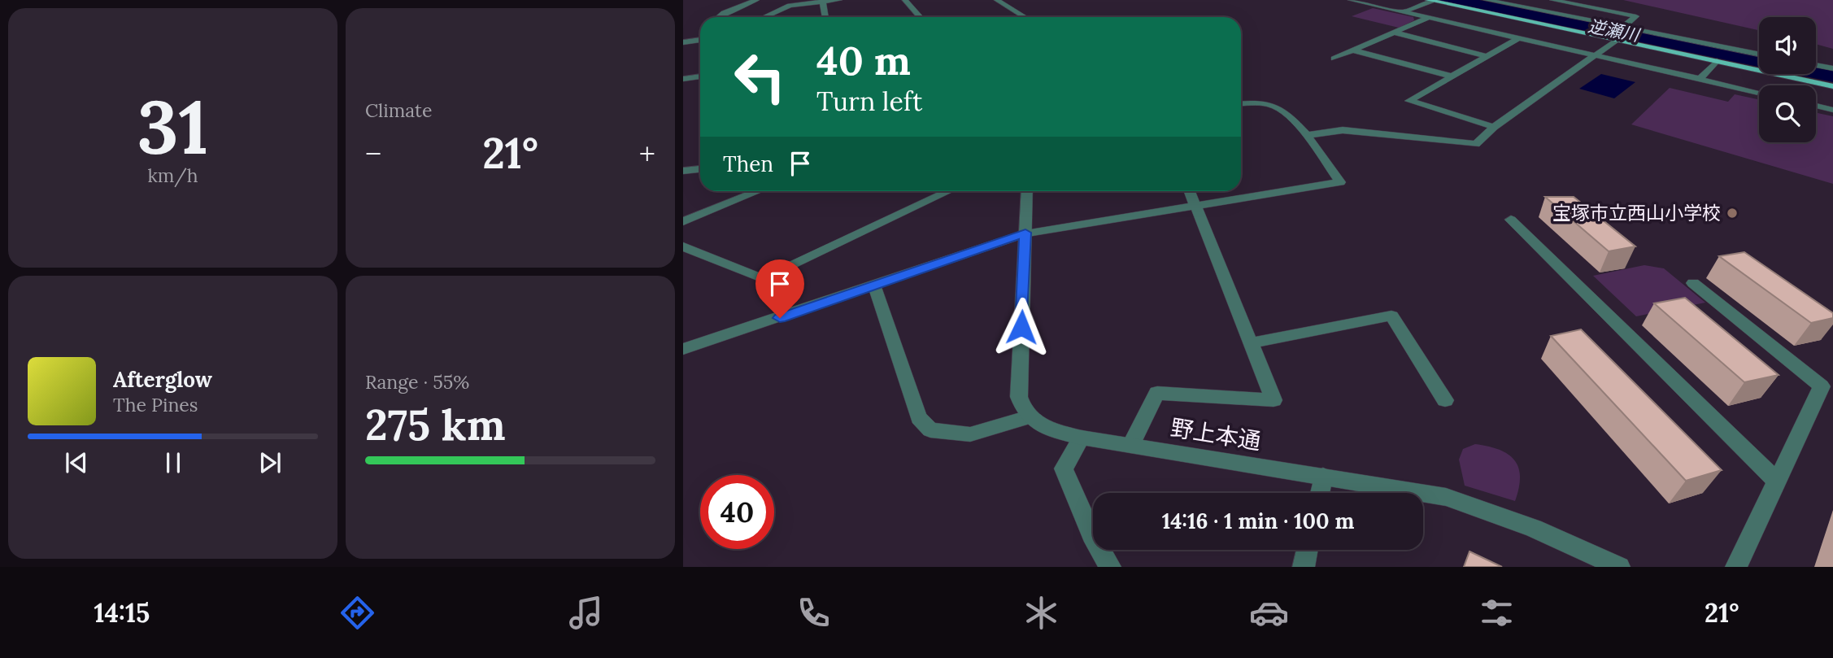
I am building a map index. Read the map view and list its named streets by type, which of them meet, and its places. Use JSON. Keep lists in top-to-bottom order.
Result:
{
  "streets": {
    "street": ["野上本通"]
  },
  "water": ["逆瀬川"],
  "places": ["宝塚市立西山小学校"],
  "page": {
    "tile": [
      ["31", "km/h"],
      "Climate",
      ["Range · 55%", "275 km"]
    ],
    "turn": ["40 m", "Turn left"],
    "heat": ["−", "21°", "+"],
    "then": "Then",
    "song": ["Afterglow", "The Pines"],
    "limit": "40",
    "trip": "14:16 · 1 min · 100 m",
    "tabs": ["14:15", "21°"]
  }
}
